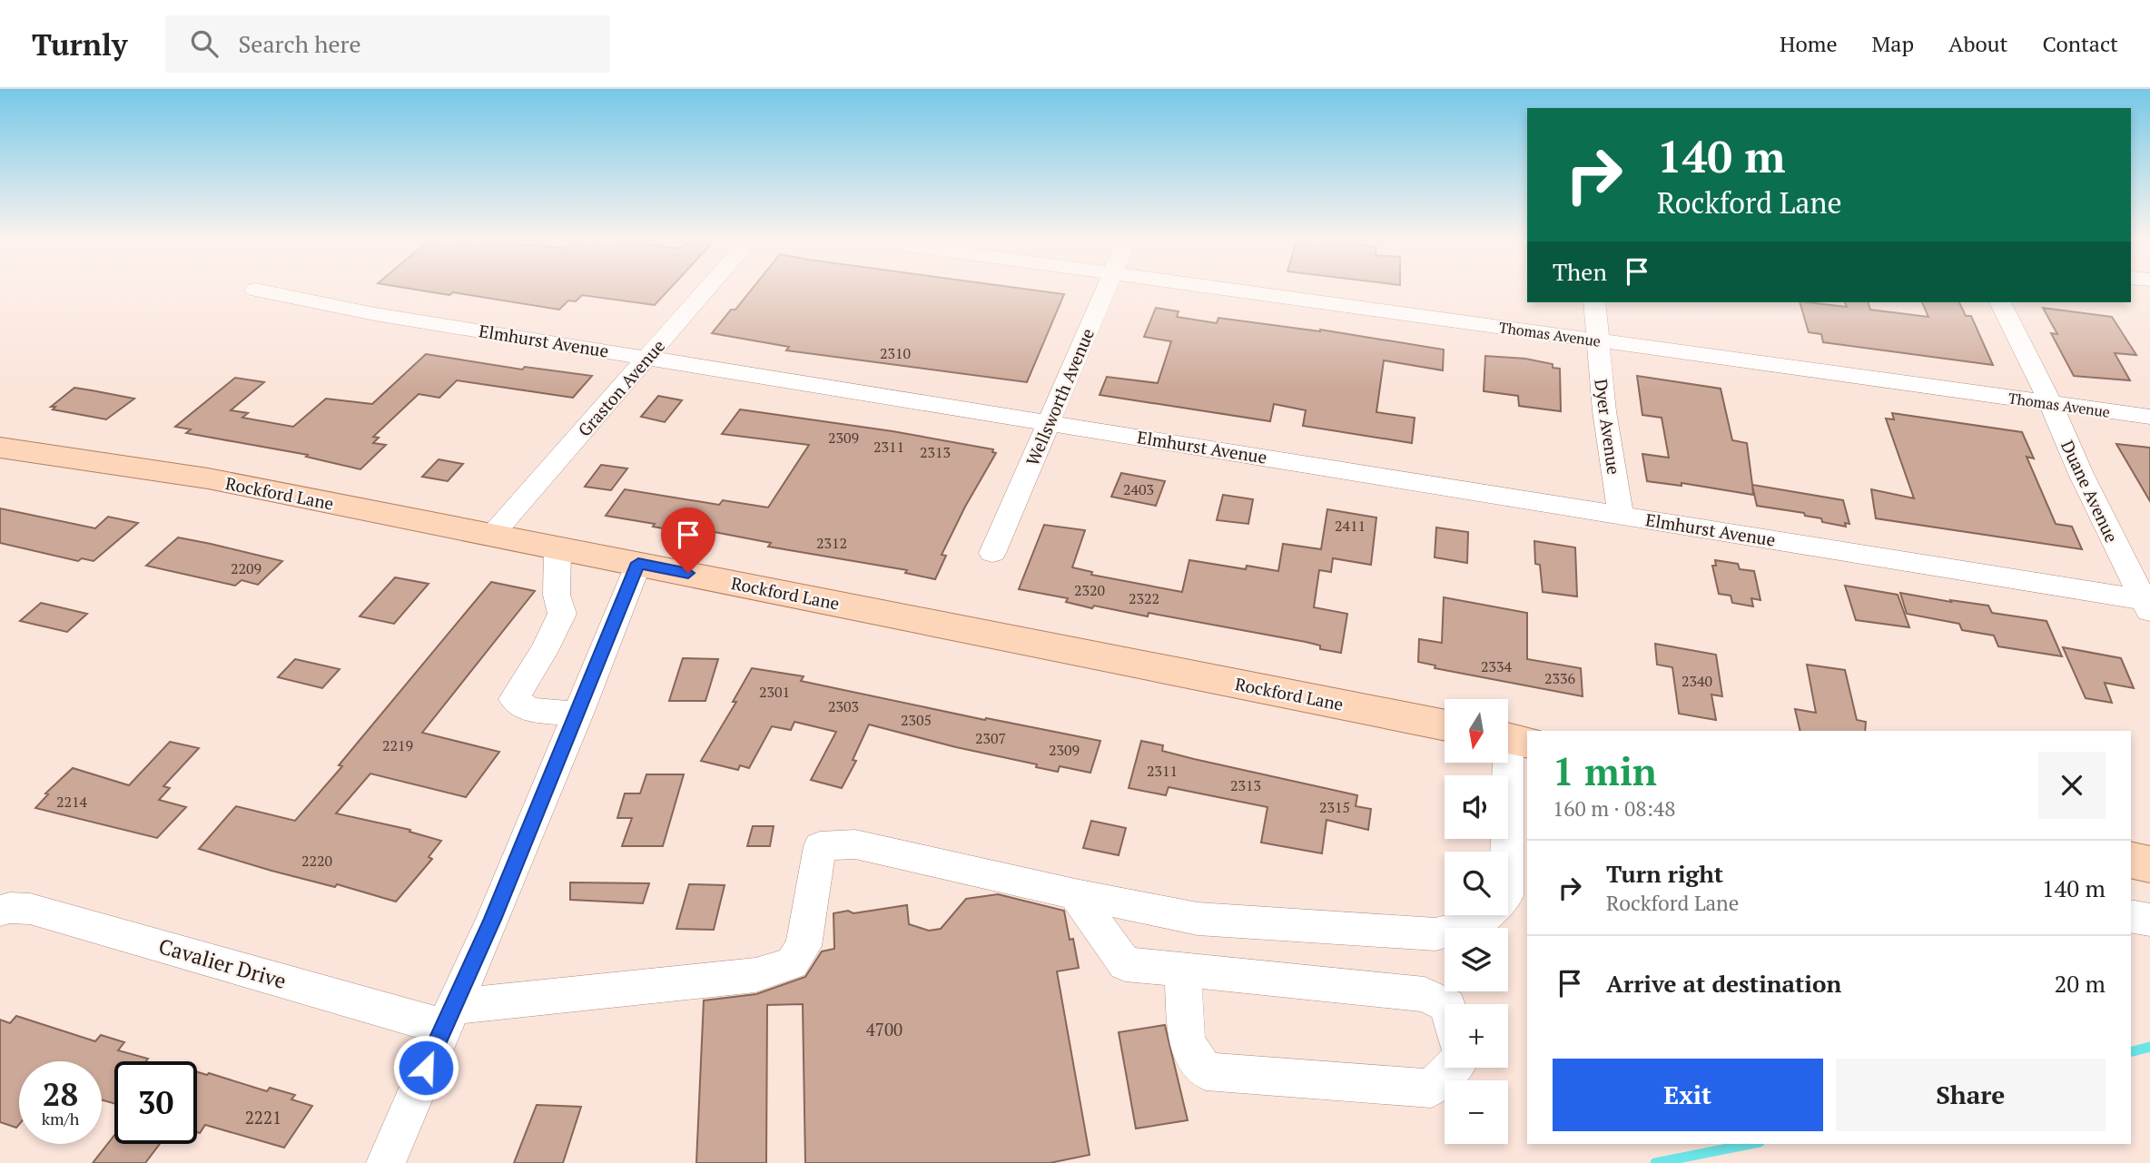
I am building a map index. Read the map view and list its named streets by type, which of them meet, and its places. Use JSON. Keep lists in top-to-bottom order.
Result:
{
  "streets": {
    "main road": ["Rockford Lane"],
    "street": [
      "Thomas Avenue",
      "Elmhurst Avenue",
      "Graston Avenue",
      "Wellsworth Avenue",
      "Dyer Avenue",
      "Duane Avenue",
      "Cavalier Drive"
    ]
  },
  "crossings": [
    ["Thomas Avenue", "Dyer Avenue"],
    ["Thomas Avenue", "Duane Avenue"],
    ["Elmhurst Avenue", "Graston Avenue"],
    ["Elmhurst Avenue", "Wellsworth Avenue"],
    ["Elmhurst Avenue", "Dyer Avenue"],
    ["Elmhurst Avenue", "Duane Avenue"],
    ["Graston Avenue", "Rockford Lane"]
  ],
  "house_numbers": [
    "2310",
    "2309",
    "2311",
    "2313",
    "2403",
    "2411",
    "2312",
    "2209",
    "2320",
    "2322",
    "2334",
    "2336",
    "2340",
    "2301",
    "2303",
    "2305",
    "2307",
    "2219",
    "2309",
    "2311",
    "2313",
    "2214",
    "2315",
    "2220",
    "4700",
    "2221"
  ],
  "north": "bottom",
  "page": {
    "header": "Turnly",
    "search": "Search here",
    "nav": [
      "Home",
      "Map",
      "About",
      "Contact"
    ],
    "turn": ["140 m", "Rockford Lane"],
    "then": "Then",
    "map_buttons": ["+", "−"],
    "heading": ["1 min", "160 m · 08:48"],
    "list": [
      {
        "name": "Turn right",
        "note": "Rockford Lane",
        "value": "140 m"
      },
      {
        "name": "Arrive at destination",
        "value": "20 m"
      }
    ],
    "buttons": ["Exit", "Share"],
    "speed": "28 km/h",
    "limit": "30"
  }
}
